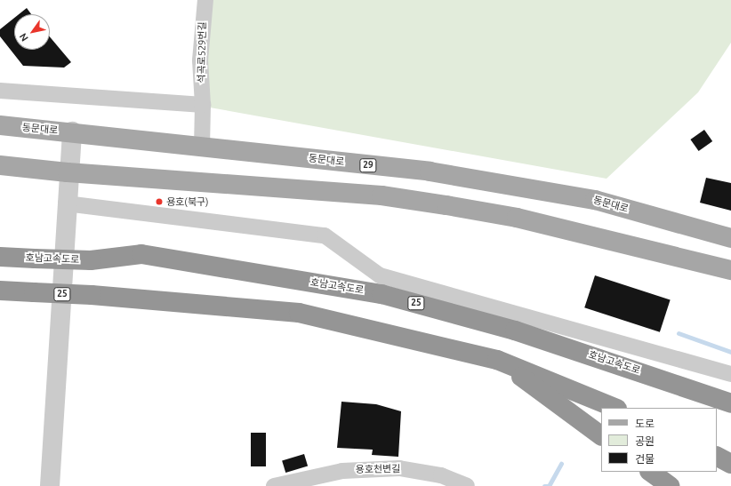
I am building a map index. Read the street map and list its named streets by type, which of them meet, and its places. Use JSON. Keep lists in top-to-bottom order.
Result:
{
  "streets": {
    "highway": ["호남고속도로", "25"],
    "main road": ["동문대로", "29"],
    "street": ["석곡로529번길", "용호천변길"]
  },
  "crossings": [
    ["석곡로529번길", "동문대로"]
  ],
  "places": ["용호(북구)"],
  "legend": ["도로", "공원", "건물"],
  "north": "bottom left"
}
